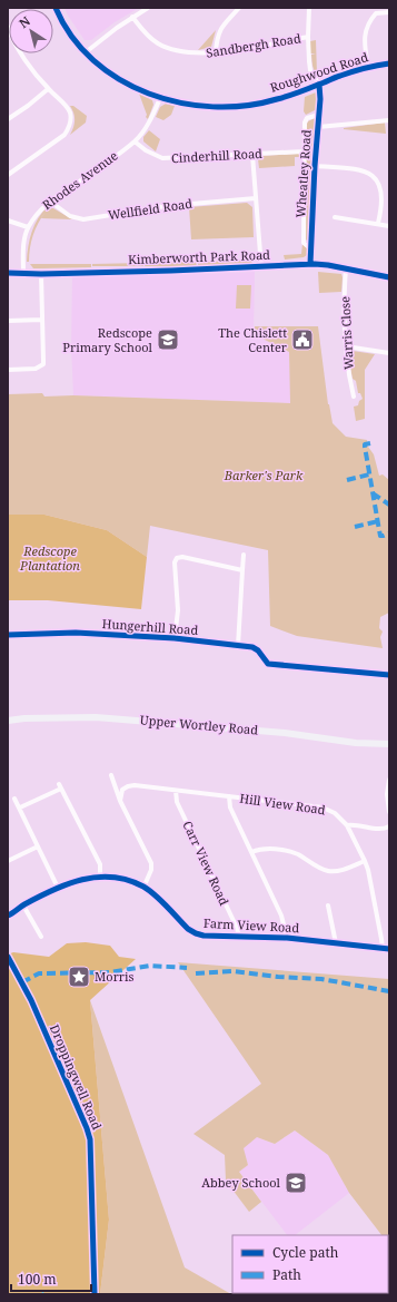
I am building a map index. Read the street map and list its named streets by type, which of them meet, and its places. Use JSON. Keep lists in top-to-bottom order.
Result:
{
  "streets": {
    "main road": ["Upper Wortley Road"],
    "street": [
      "Sandbergh Road",
      "Roughwood Road",
      "Cinderhill Road",
      "Wheatley Road",
      "Rhodes Avenue",
      "Wellfield Road",
      "Kimberworth Park Road",
      "Warris Close",
      "Hungerhill Road",
      "Hill View Road",
      "Carr View Road",
      "Farm View Road",
      "Droppingwell Road"
    ]
  },
  "crossings": [
    ["Roughwood Road", "Wheatley Road"],
    ["Roughwood Road", "Rhodes Avenue"],
    ["Cinderhill Road", "Wheatley Road"],
    ["Cinderhill Road", "Rhodes Avenue"],
    ["Wheatley Road", "Kimberworth Park Road"],
    ["Rhodes Avenue", "Wellfield Road"],
    ["Rhodes Avenue", "Kimberworth Park Road"],
    ["Kimberworth Park Road", "Warris Close"],
    ["Hill View Road", "Carr View Road"],
    ["Hill View Road", "Farm View Road"],
    ["Carr View Road", "Farm View Road"]
  ],
  "parks": ["Barker's Park", "Redscope Plantation"],
  "places": {
    "school or university": ["Redscope Primary School", "Abbey School"],
    "public building": ["The Chislett Center"],
    "place": ["Morris"]
  },
  "legend": ["Cycle path", "Path"],
  "scale_bar": "100 m",
  "north": "top left"
}
